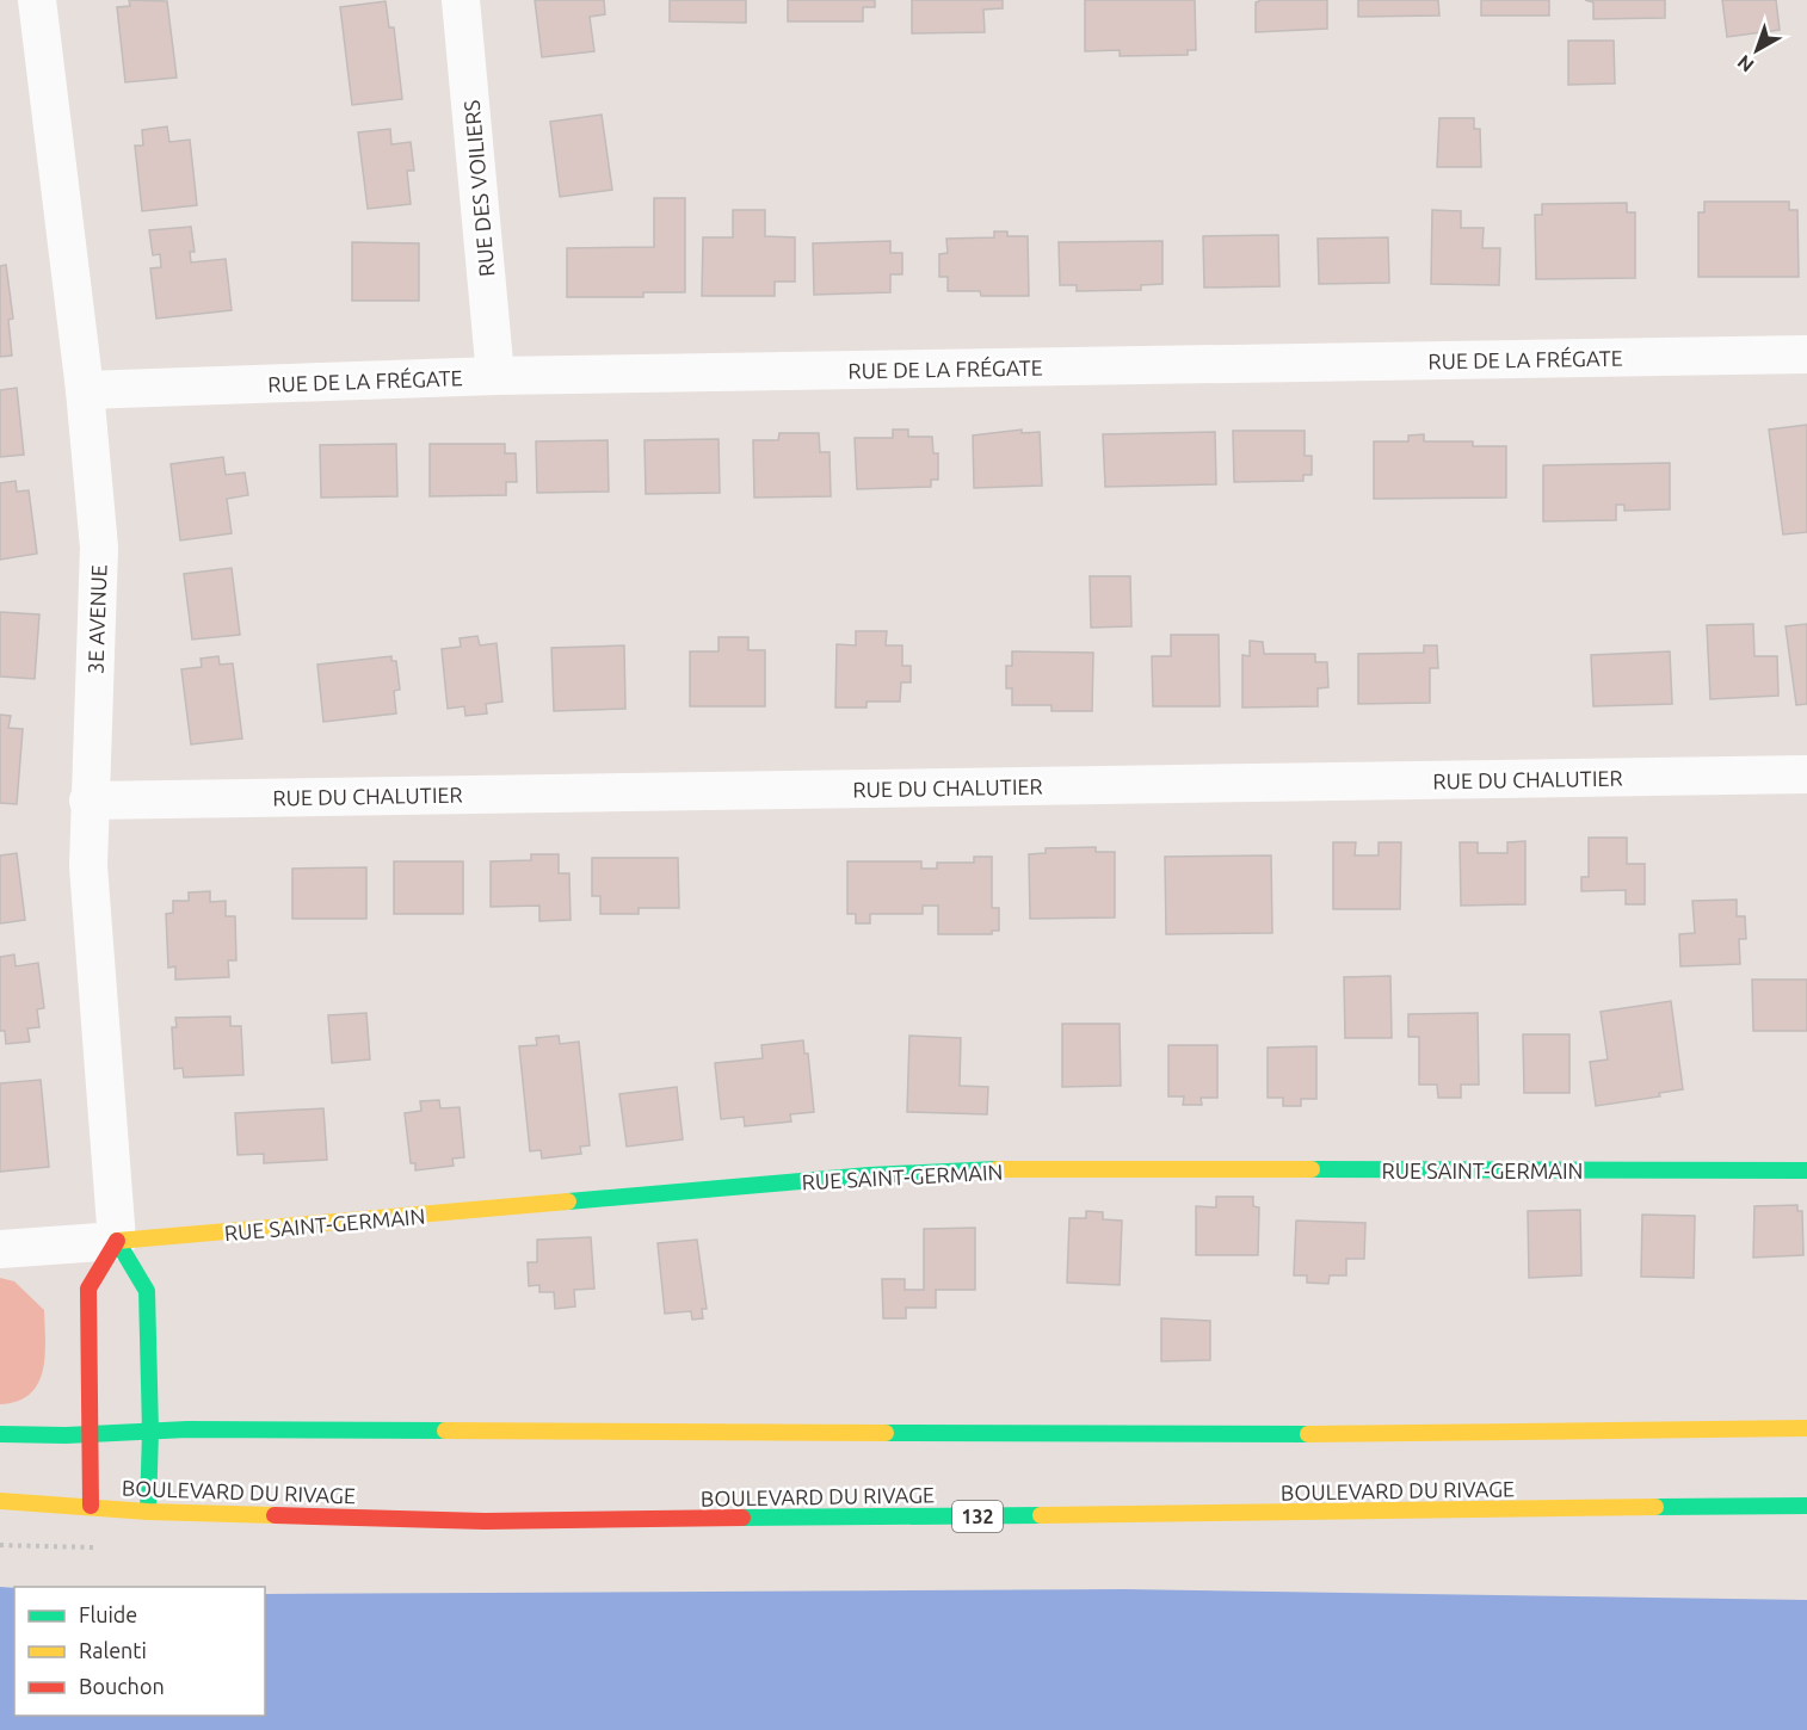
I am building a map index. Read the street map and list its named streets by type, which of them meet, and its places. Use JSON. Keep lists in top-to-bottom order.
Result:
{
  "streets": {
    "main road": ["RUE SAINT-GERMAIN", "BOULEVARD DU RIVAGE", "132"],
    "street": [
      "RUE DES VOILIERS",
      "RUE DE LA FRÉGATE",
      "3E AVENUE",
      "RUE DU CHALUTIER"
    ]
  },
  "crossings": [
    ["RUE DES VOILIERS", "RUE DE LA FRÉGATE"],
    ["RUE DE LA FRÉGATE", "3E AVENUE"],
    ["3E AVENUE", "RUE DU CHALUTIER"],
    ["3E AVENUE", "RUE SAINT-GERMAIN"]
  ],
  "legend": ["Fluide", "Ralenti", "Bouchon"],
  "north": "bottom left"
}
